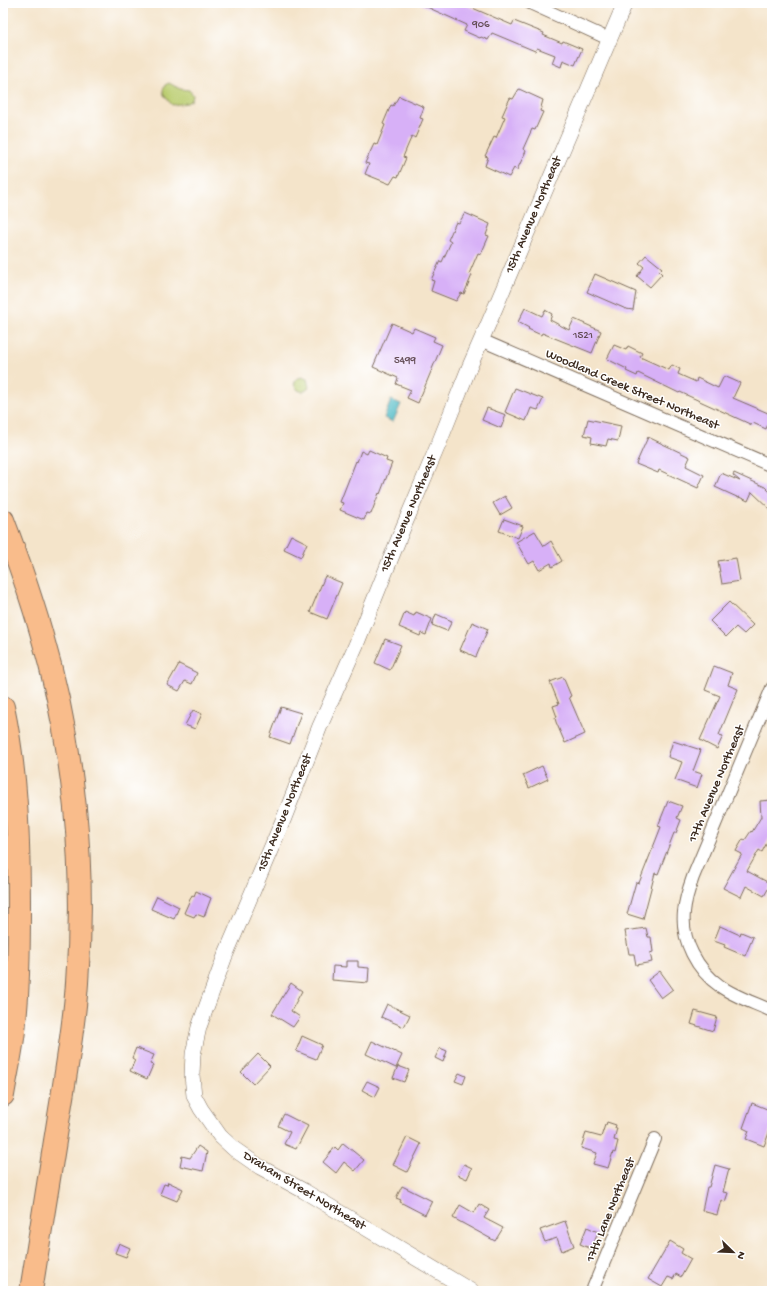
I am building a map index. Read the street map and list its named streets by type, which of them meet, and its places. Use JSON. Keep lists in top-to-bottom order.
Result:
{
  "streets": {
    "street": [
      "15th Avenue Northeast",
      "Woodland Creek Street Northeast",
      "17th Avenue Northeast",
      "Draham Street Northeast",
      "17th Lane Northeast"
    ]
  },
  "crossings": [
    ["15th Avenue Northeast", "Woodland Creek Street Northeast"],
    ["15th Avenue Northeast", "Draham Street Northeast"]
  ],
  "house_numbers": ["906", "1521", "5499"],
  "north": "bottom right"
}
